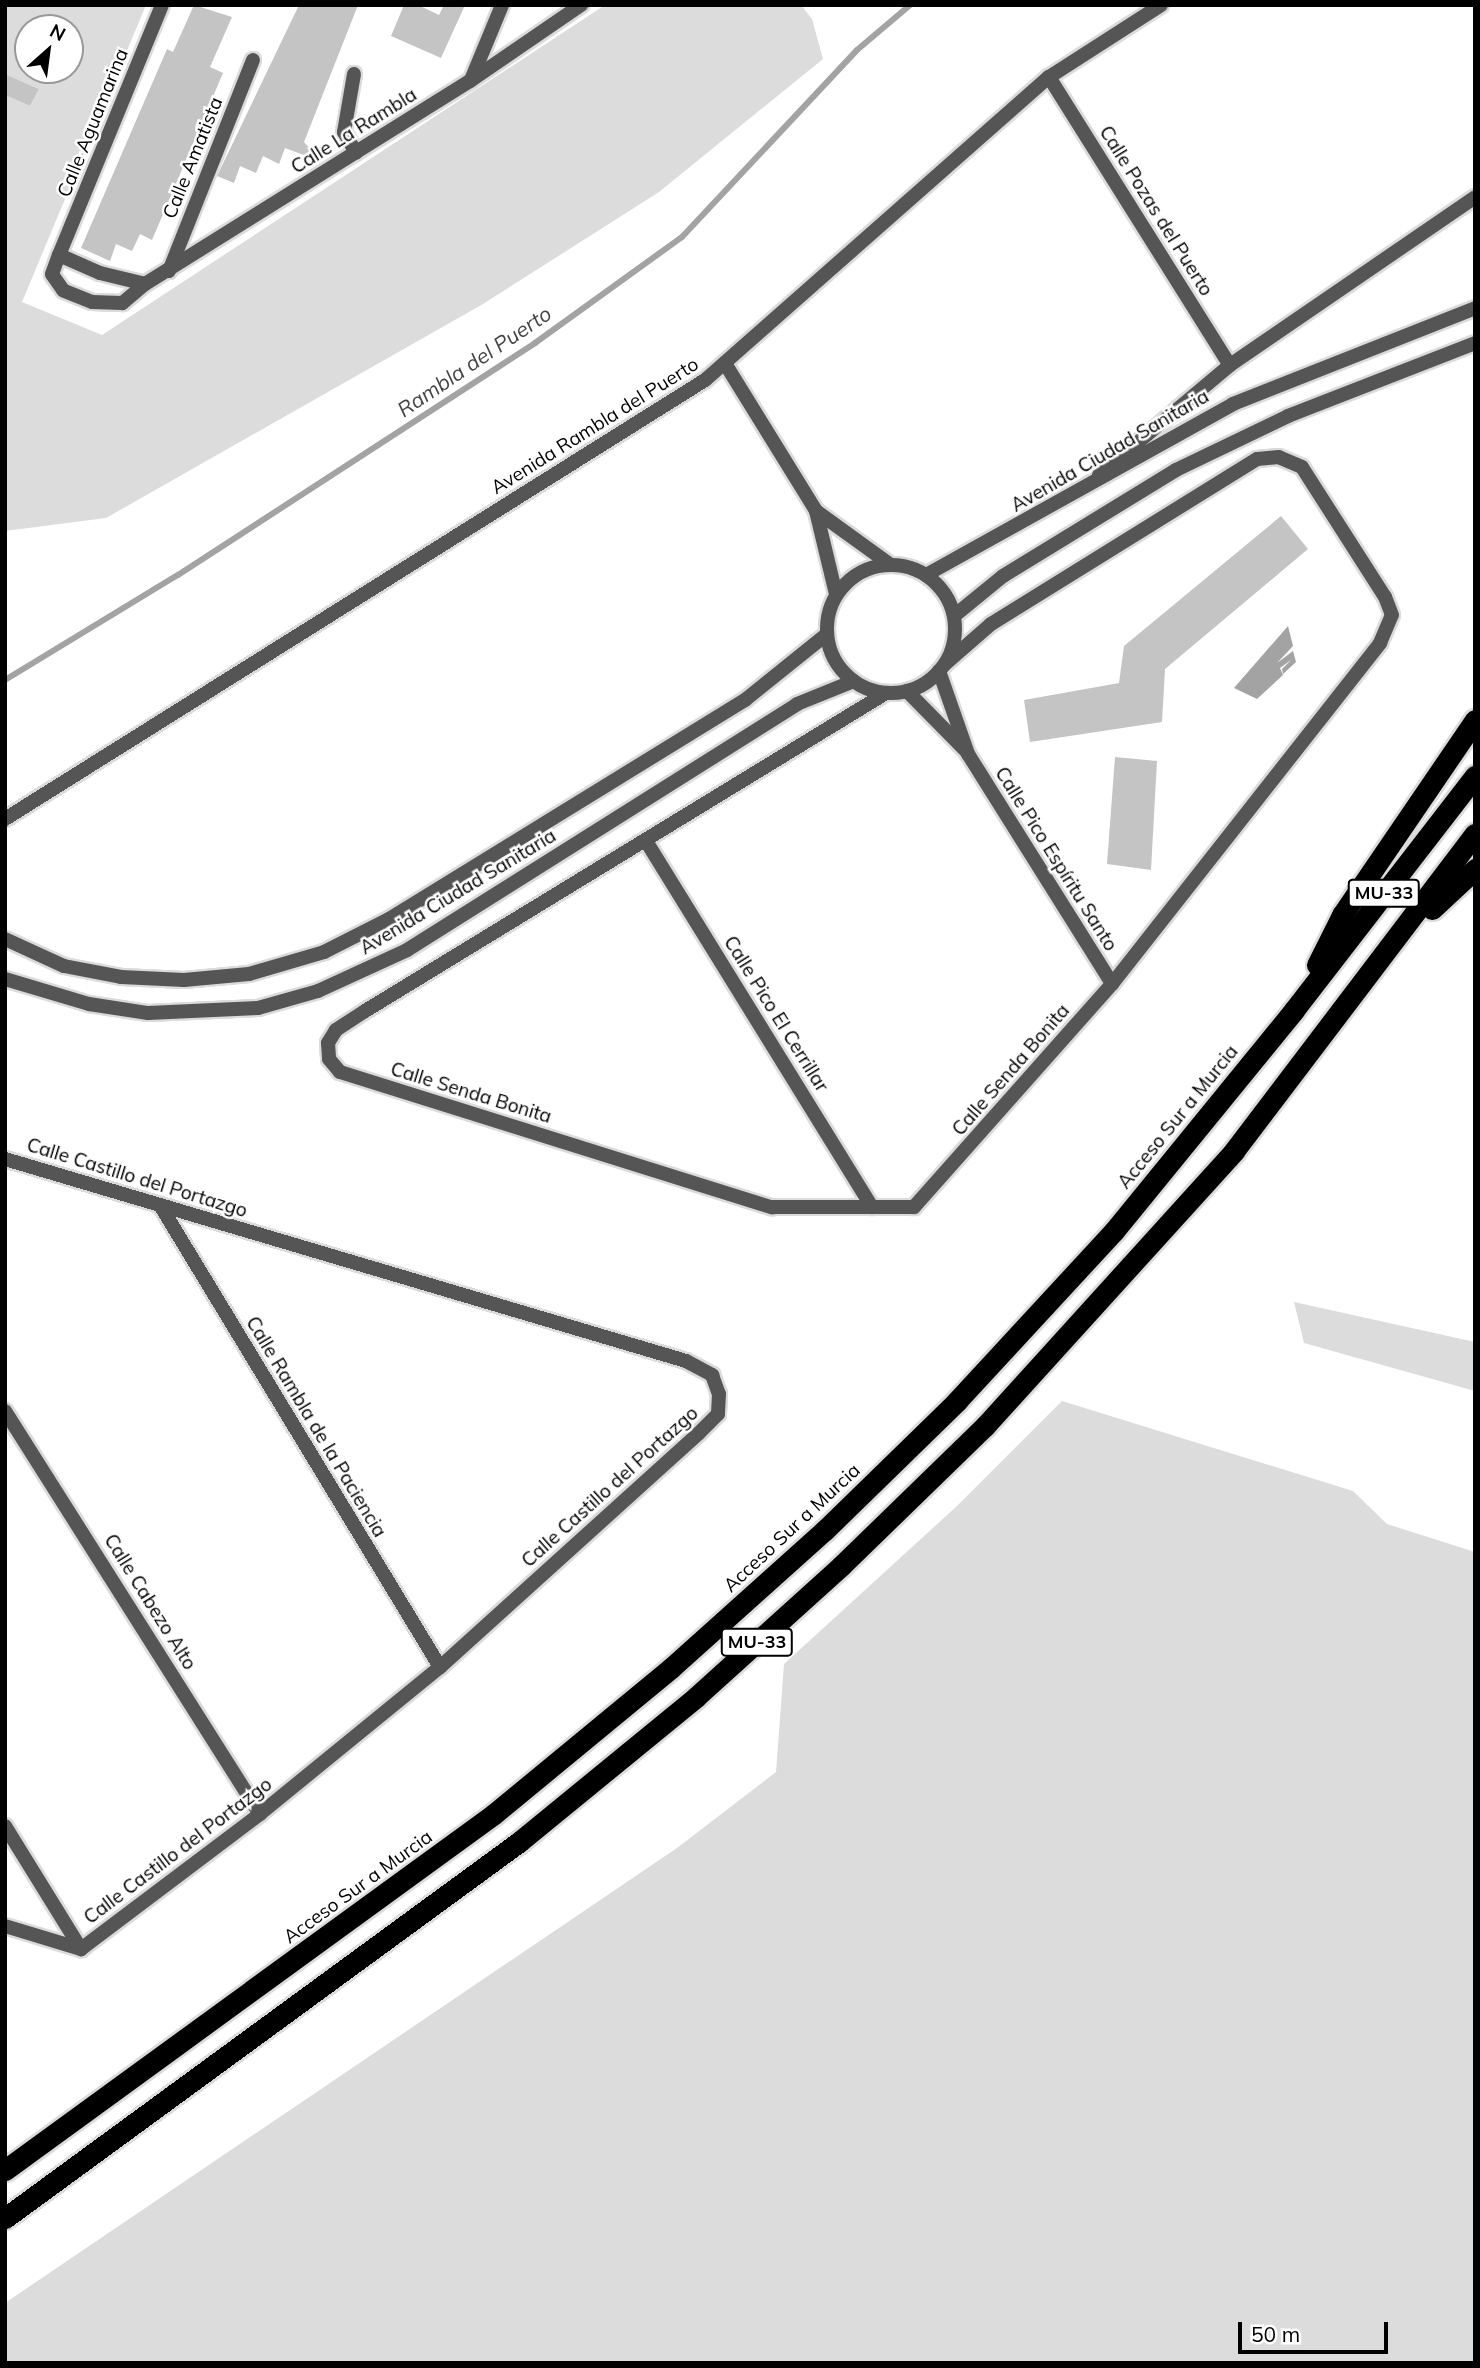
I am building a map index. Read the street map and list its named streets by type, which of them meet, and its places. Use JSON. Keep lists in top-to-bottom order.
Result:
{
  "streets": {
    "highway": ["MU-33", "Acceso Sur a Murcia"],
    "street": [
      "Calle Aguamarina",
      "Calle La Rambla",
      "Calle Amatista",
      "Calle Pozas del Puerto",
      "Avenida Rambla del Puerto",
      "Avenida Ciudad Sanitaria",
      "Calle Pico Espíritu Santo",
      "Calle Pico El Cerrillar",
      "Calle Senda Bonita",
      "Calle Castillo del Portazgo",
      "Calle Rambla de la Paciencia",
      "Calle Cabezo Alto"
    ]
  },
  "crossings": [
    ["Calle Aguamarina", "Calle La Rambla"],
    ["Calle La Rambla", "Calle Amatista"],
    ["Calle Pozas del Puerto", "Avenida Rambla del Puerto"],
    ["Avenida Ciudad Sanitaria", "Calle Pico Espíritu Santo"],
    ["Avenida Ciudad Sanitaria", "Calle Senda Bonita"],
    ["Calle Pico Espíritu Santo", "Calle Senda Bonita"],
    ["Calle Pico El Cerrillar", "Calle Senda Bonita"],
    ["Calle Castillo del Portazgo", "Calle Rambla de la Paciencia"],
    ["Calle Castillo del Portazgo", "Calle Cabezo Alto"]
  ],
  "water": ["Rambla del Puerto"],
  "scale_bar": "50 m",
  "north": "top right"
}
